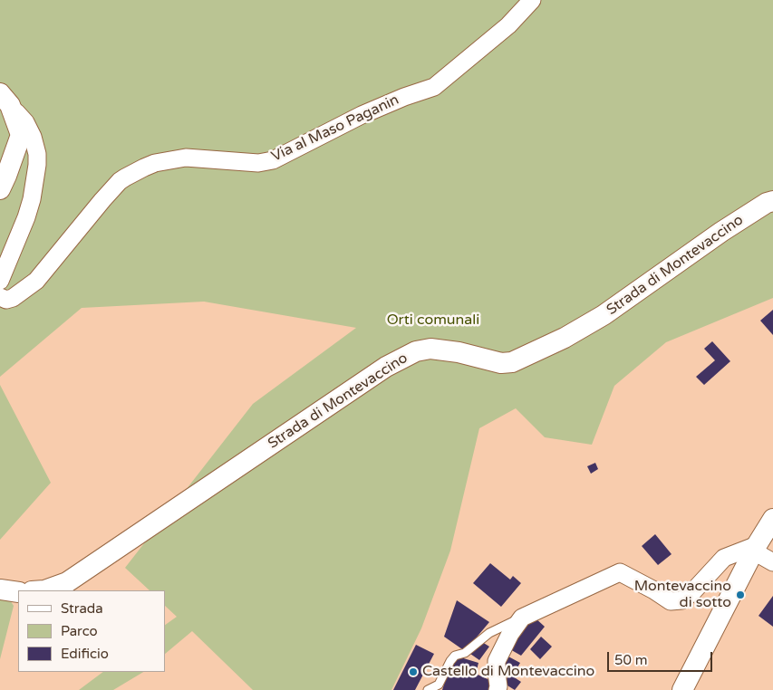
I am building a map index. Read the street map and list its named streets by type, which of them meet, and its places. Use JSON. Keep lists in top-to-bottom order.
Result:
{
  "streets": {
    "street": ["Via al Maso Paganin", "Strada di Montevaccino"]
  },
  "parks": ["Orti comunali"],
  "places": ["Montevaccino di sotto", "Castello di Montevaccino"],
  "legend": ["Strada", "Parco", "Edificio"],
  "scale_bar": "50 m"
}
